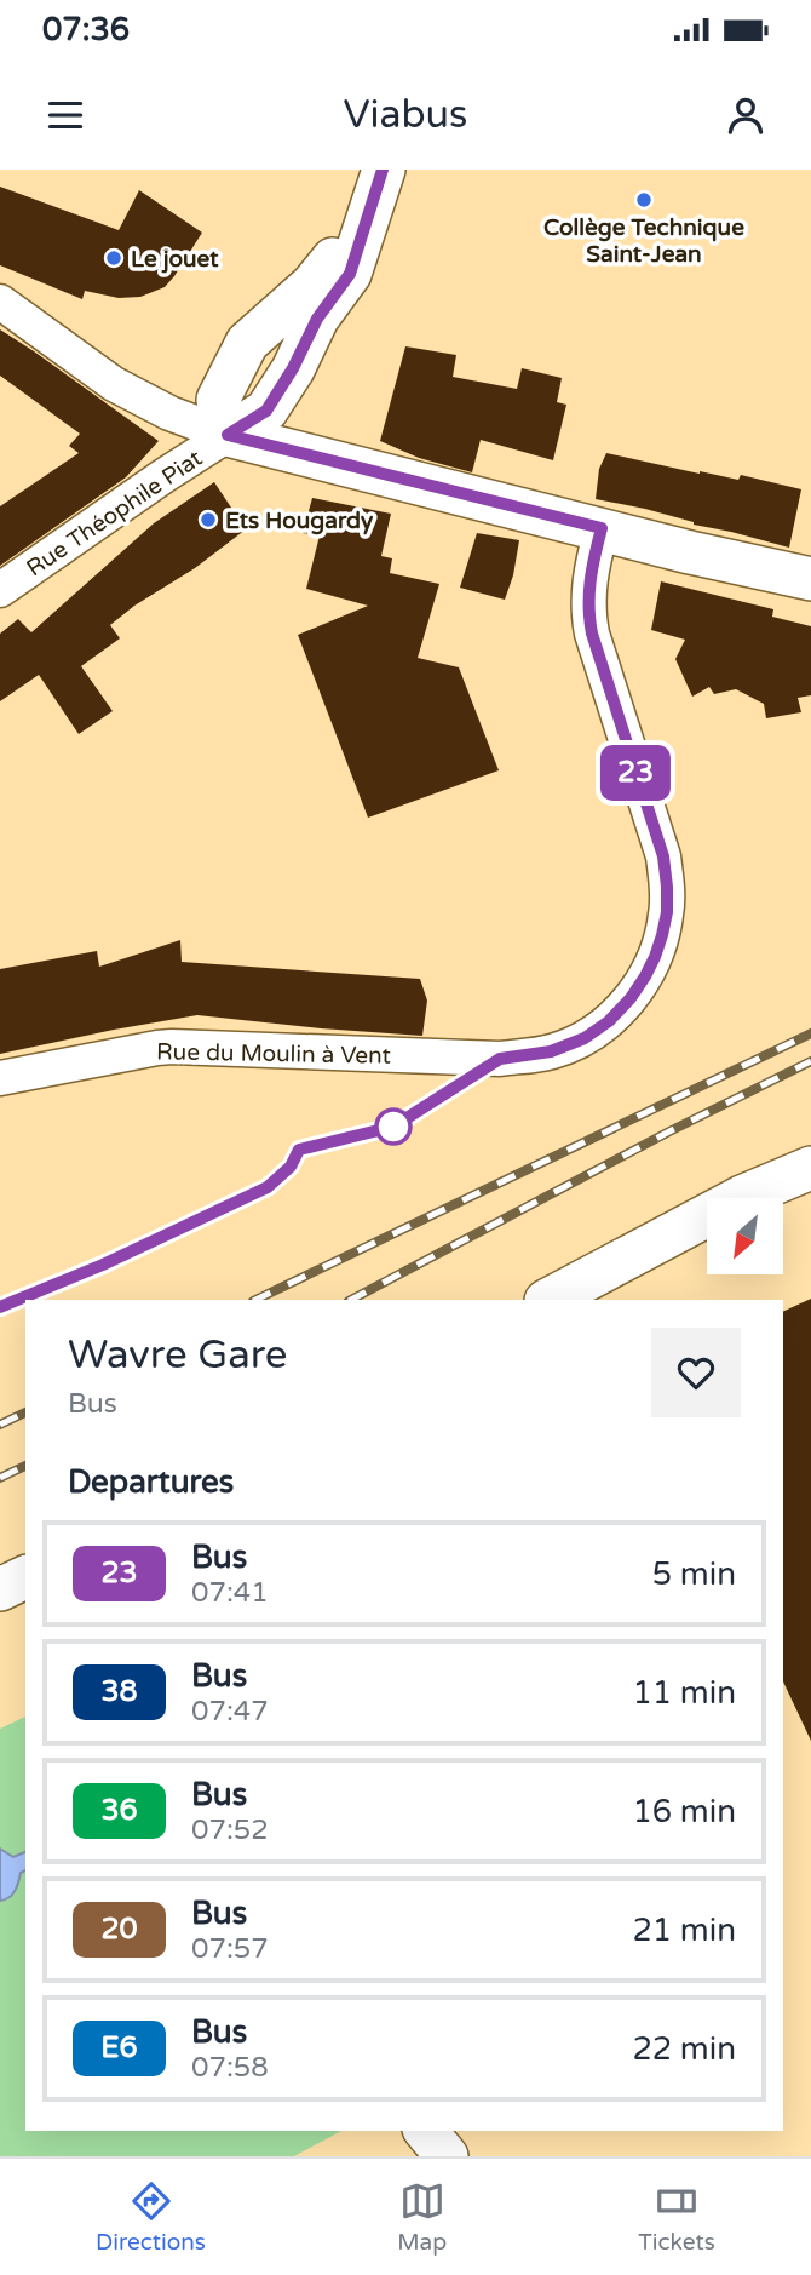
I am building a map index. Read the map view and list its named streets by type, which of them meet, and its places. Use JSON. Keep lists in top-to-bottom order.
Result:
{
  "streets": {
    "street": ["Rue Théophile Piat", "Rue du Moulin à Vent"]
  },
  "places": ["Collège Technique Saint-Jean", "Le jouet", "Ets Hougardy"],
  "lines": ["bus line 23"],
  "north": "bottom left",
  "page": {
    "status": "07:36",
    "header": "Viabus",
    "on_map": "23",
    "heading": [
      ["Wavre Gare", "Bus"],
      "Departures"
    ],
    "list": [
      {
        "mark": "23",
        "name": "Bus",
        "note": "07:41",
        "value": "5 min"
      },
      {
        "mark": "38",
        "name": "Bus",
        "note": "07:47",
        "value": "11 min"
      },
      {
        "mark": "36",
        "name": "Bus",
        "note": "07:52",
        "value": "16 min"
      },
      {
        "mark": "20",
        "name": "Bus",
        "note": "07:57",
        "value": "21 min"
      },
      {
        "mark": "E6",
        "name": "Bus",
        "note": "07:58",
        "value": "22 min"
      }
    ],
    "tabs": ["Directions", "Map", "Tickets"]
  }
}
